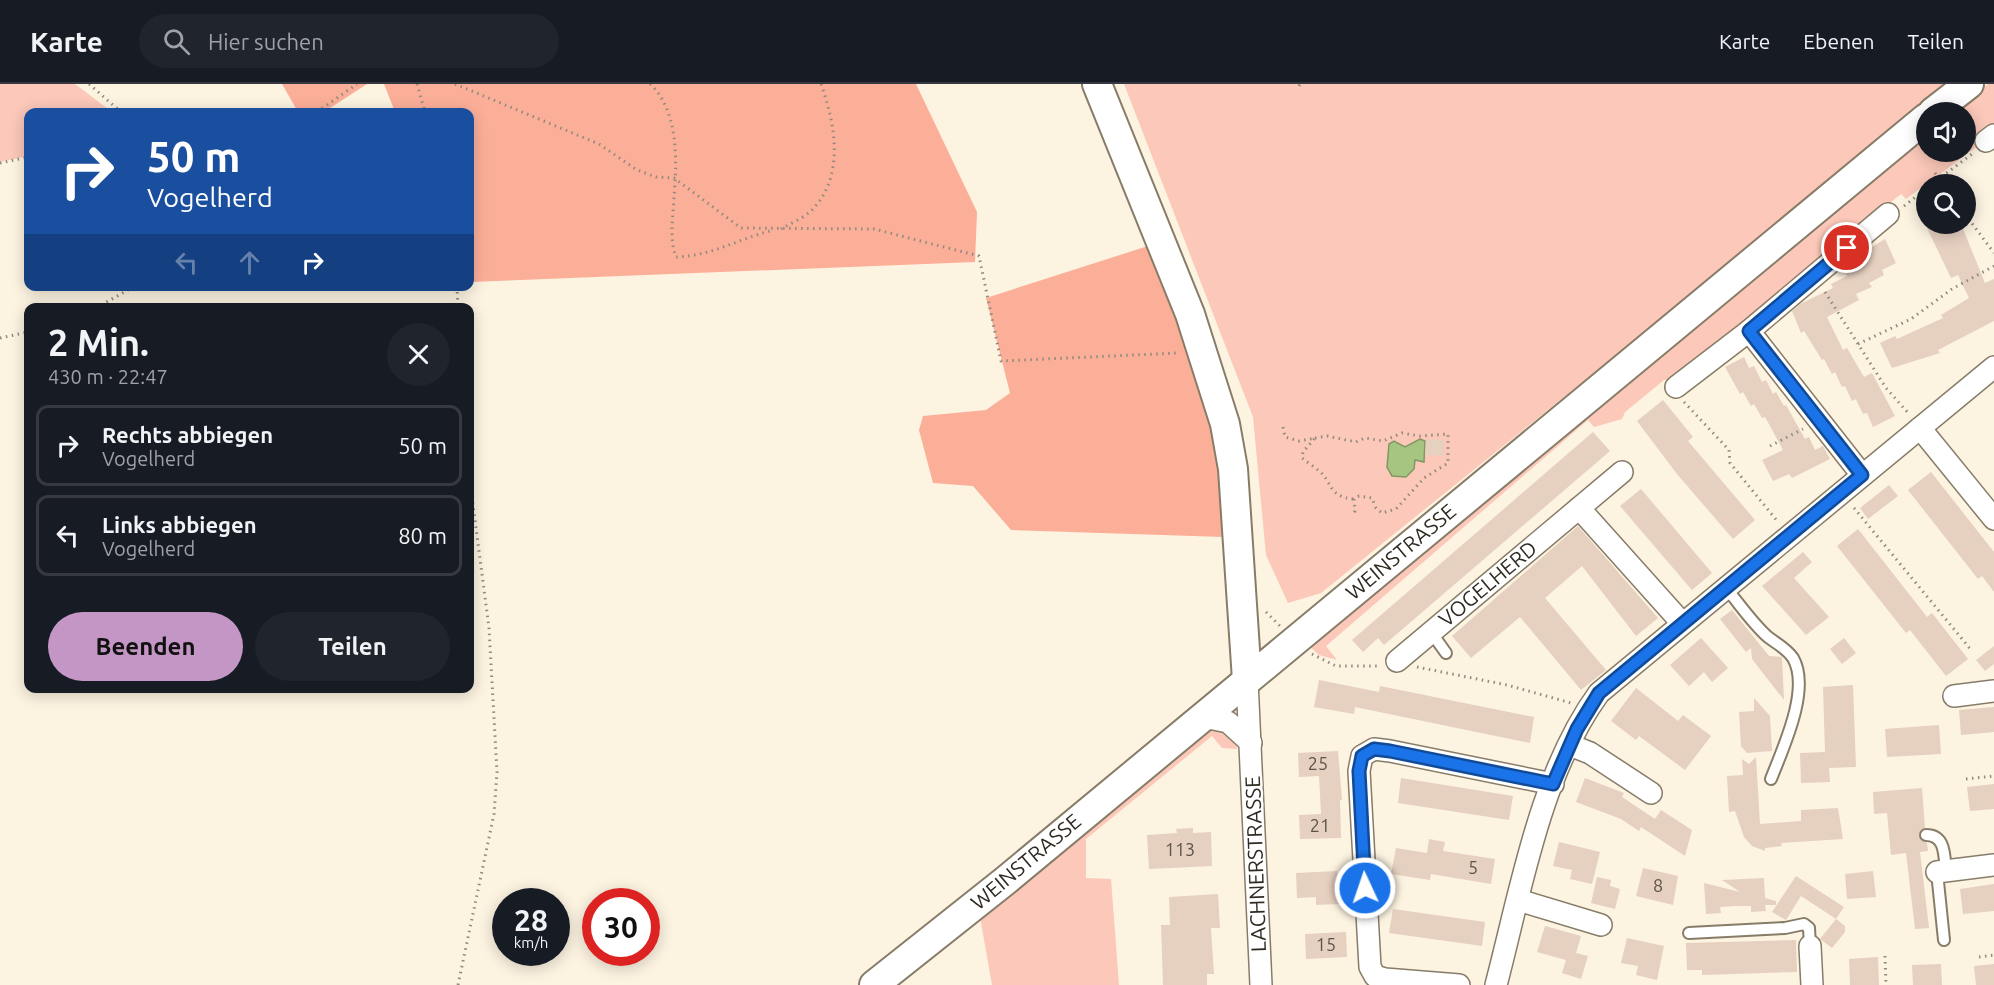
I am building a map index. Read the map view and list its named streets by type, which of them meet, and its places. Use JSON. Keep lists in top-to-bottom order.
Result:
{
  "streets": {
    "main road": ["WEINSTRASSE"],
    "street": ["VOGELHERD", "LACHNERSTRASSE"]
  },
  "crossings": [
    ["WEINSTRASSE", "LACHNERSTRASSE"]
  ],
  "house_numbers": [
    "25",
    "21",
    "113",
    "5",
    "8",
    "15"
  ],
  "page": {
    "header": "Karte",
    "search": "Hier suchen",
    "nav": ["Karte", "Ebenen", "Teilen"],
    "turn": ["50 m", "Vogelherd"],
    "heading": ["2 Min.", "430 m · 22:47"],
    "list": [
      {
        "name": "Rechts abbiegen",
        "note": "Vogelherd",
        "value": "50 m"
      },
      {
        "name": "Links abbiegen",
        "note": "Vogelherd",
        "value": "80 m"
      }
    ],
    "buttons": ["Beenden", "Teilen"],
    "speed": "28 km/h",
    "limit": "30"
  }
}
